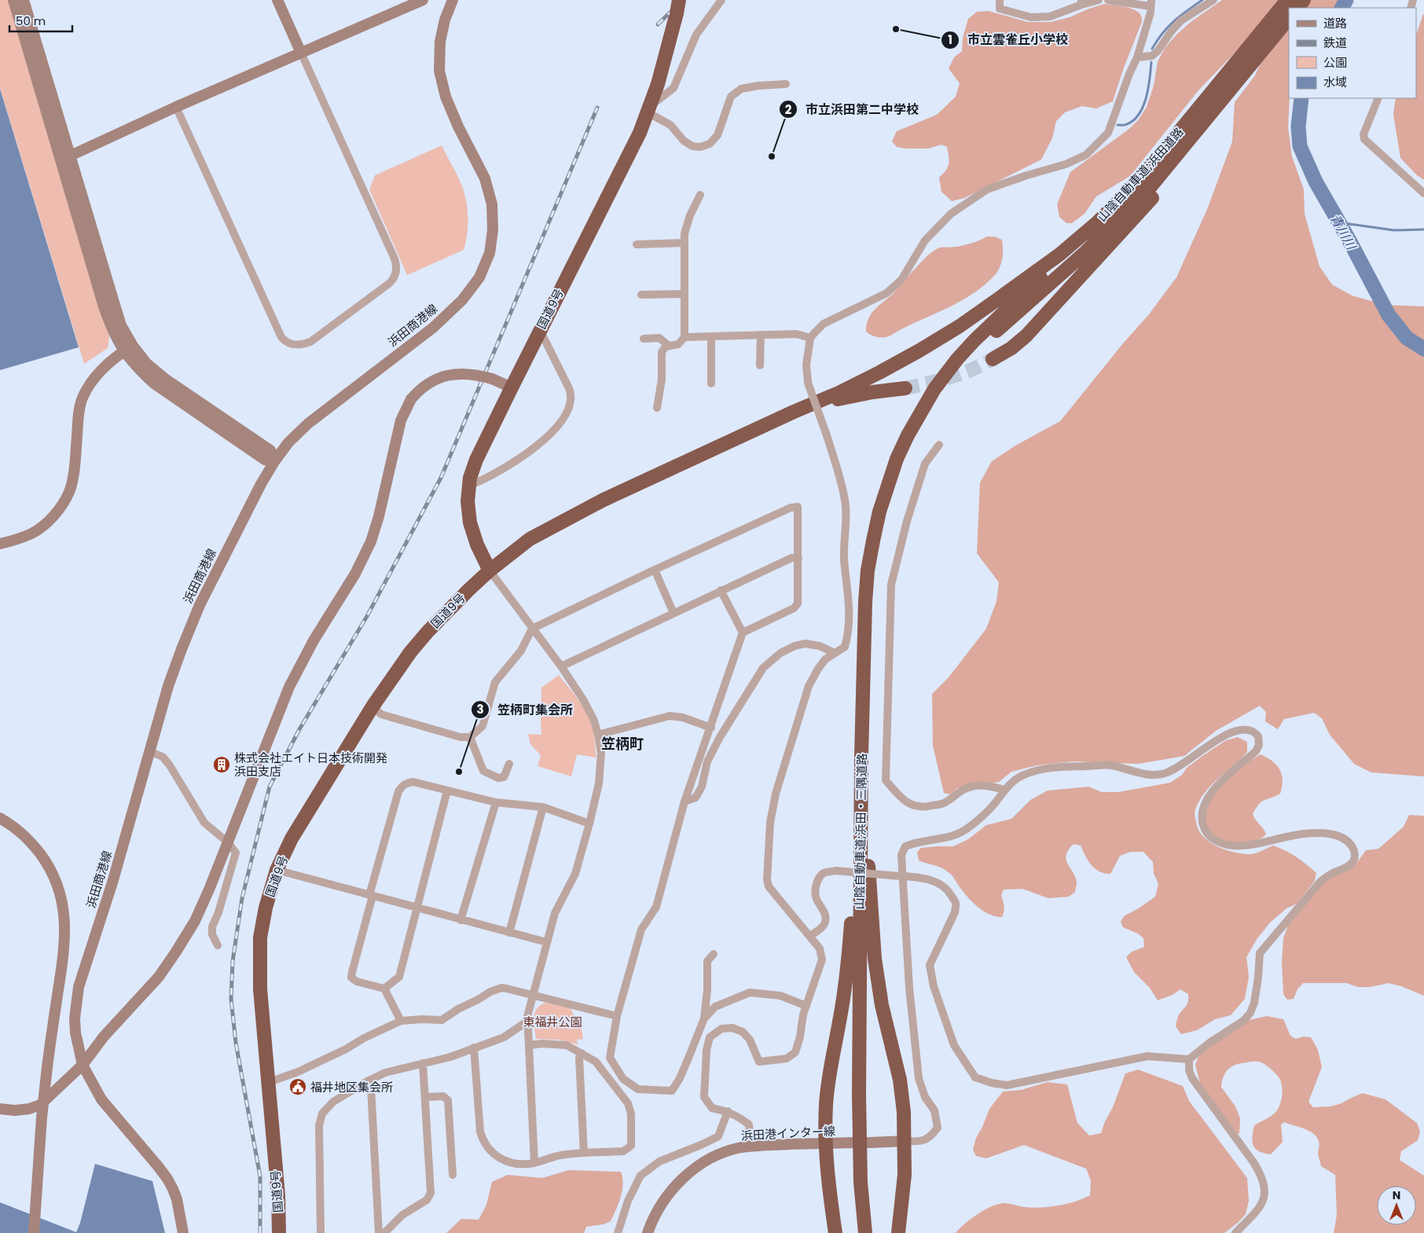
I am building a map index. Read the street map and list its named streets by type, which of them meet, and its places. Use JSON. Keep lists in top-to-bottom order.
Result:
{
  "streets": {
    "highway": ["山陰自動車道;浜田道路", "国道9号", "山陰自動車道;浜田・三隅道路"],
    "street": ["浜田商港線", "浜田港インター線"]
  },
  "crossings": [
    ["山陰自動車道;浜田道路", "山陰自動車道;浜田・三隅道路"]
  ],
  "districts": ["笠柄町"],
  "water": ["青川川"],
  "parks": ["東福井公園"],
  "places": {
    "other": ["市立雲雀丘小学校", "市立浜田第二中学校", "笠柄町集会所"],
    "building": ["株式会社エイト日本技術開発 浜田支店"],
    "public building": ["福井地区集会所"]
  },
  "legend": [
    "道路",
    "鉄道",
    "公園",
    "水域"
  ],
  "scale_bar": "50 m",
  "north": "top"
}
